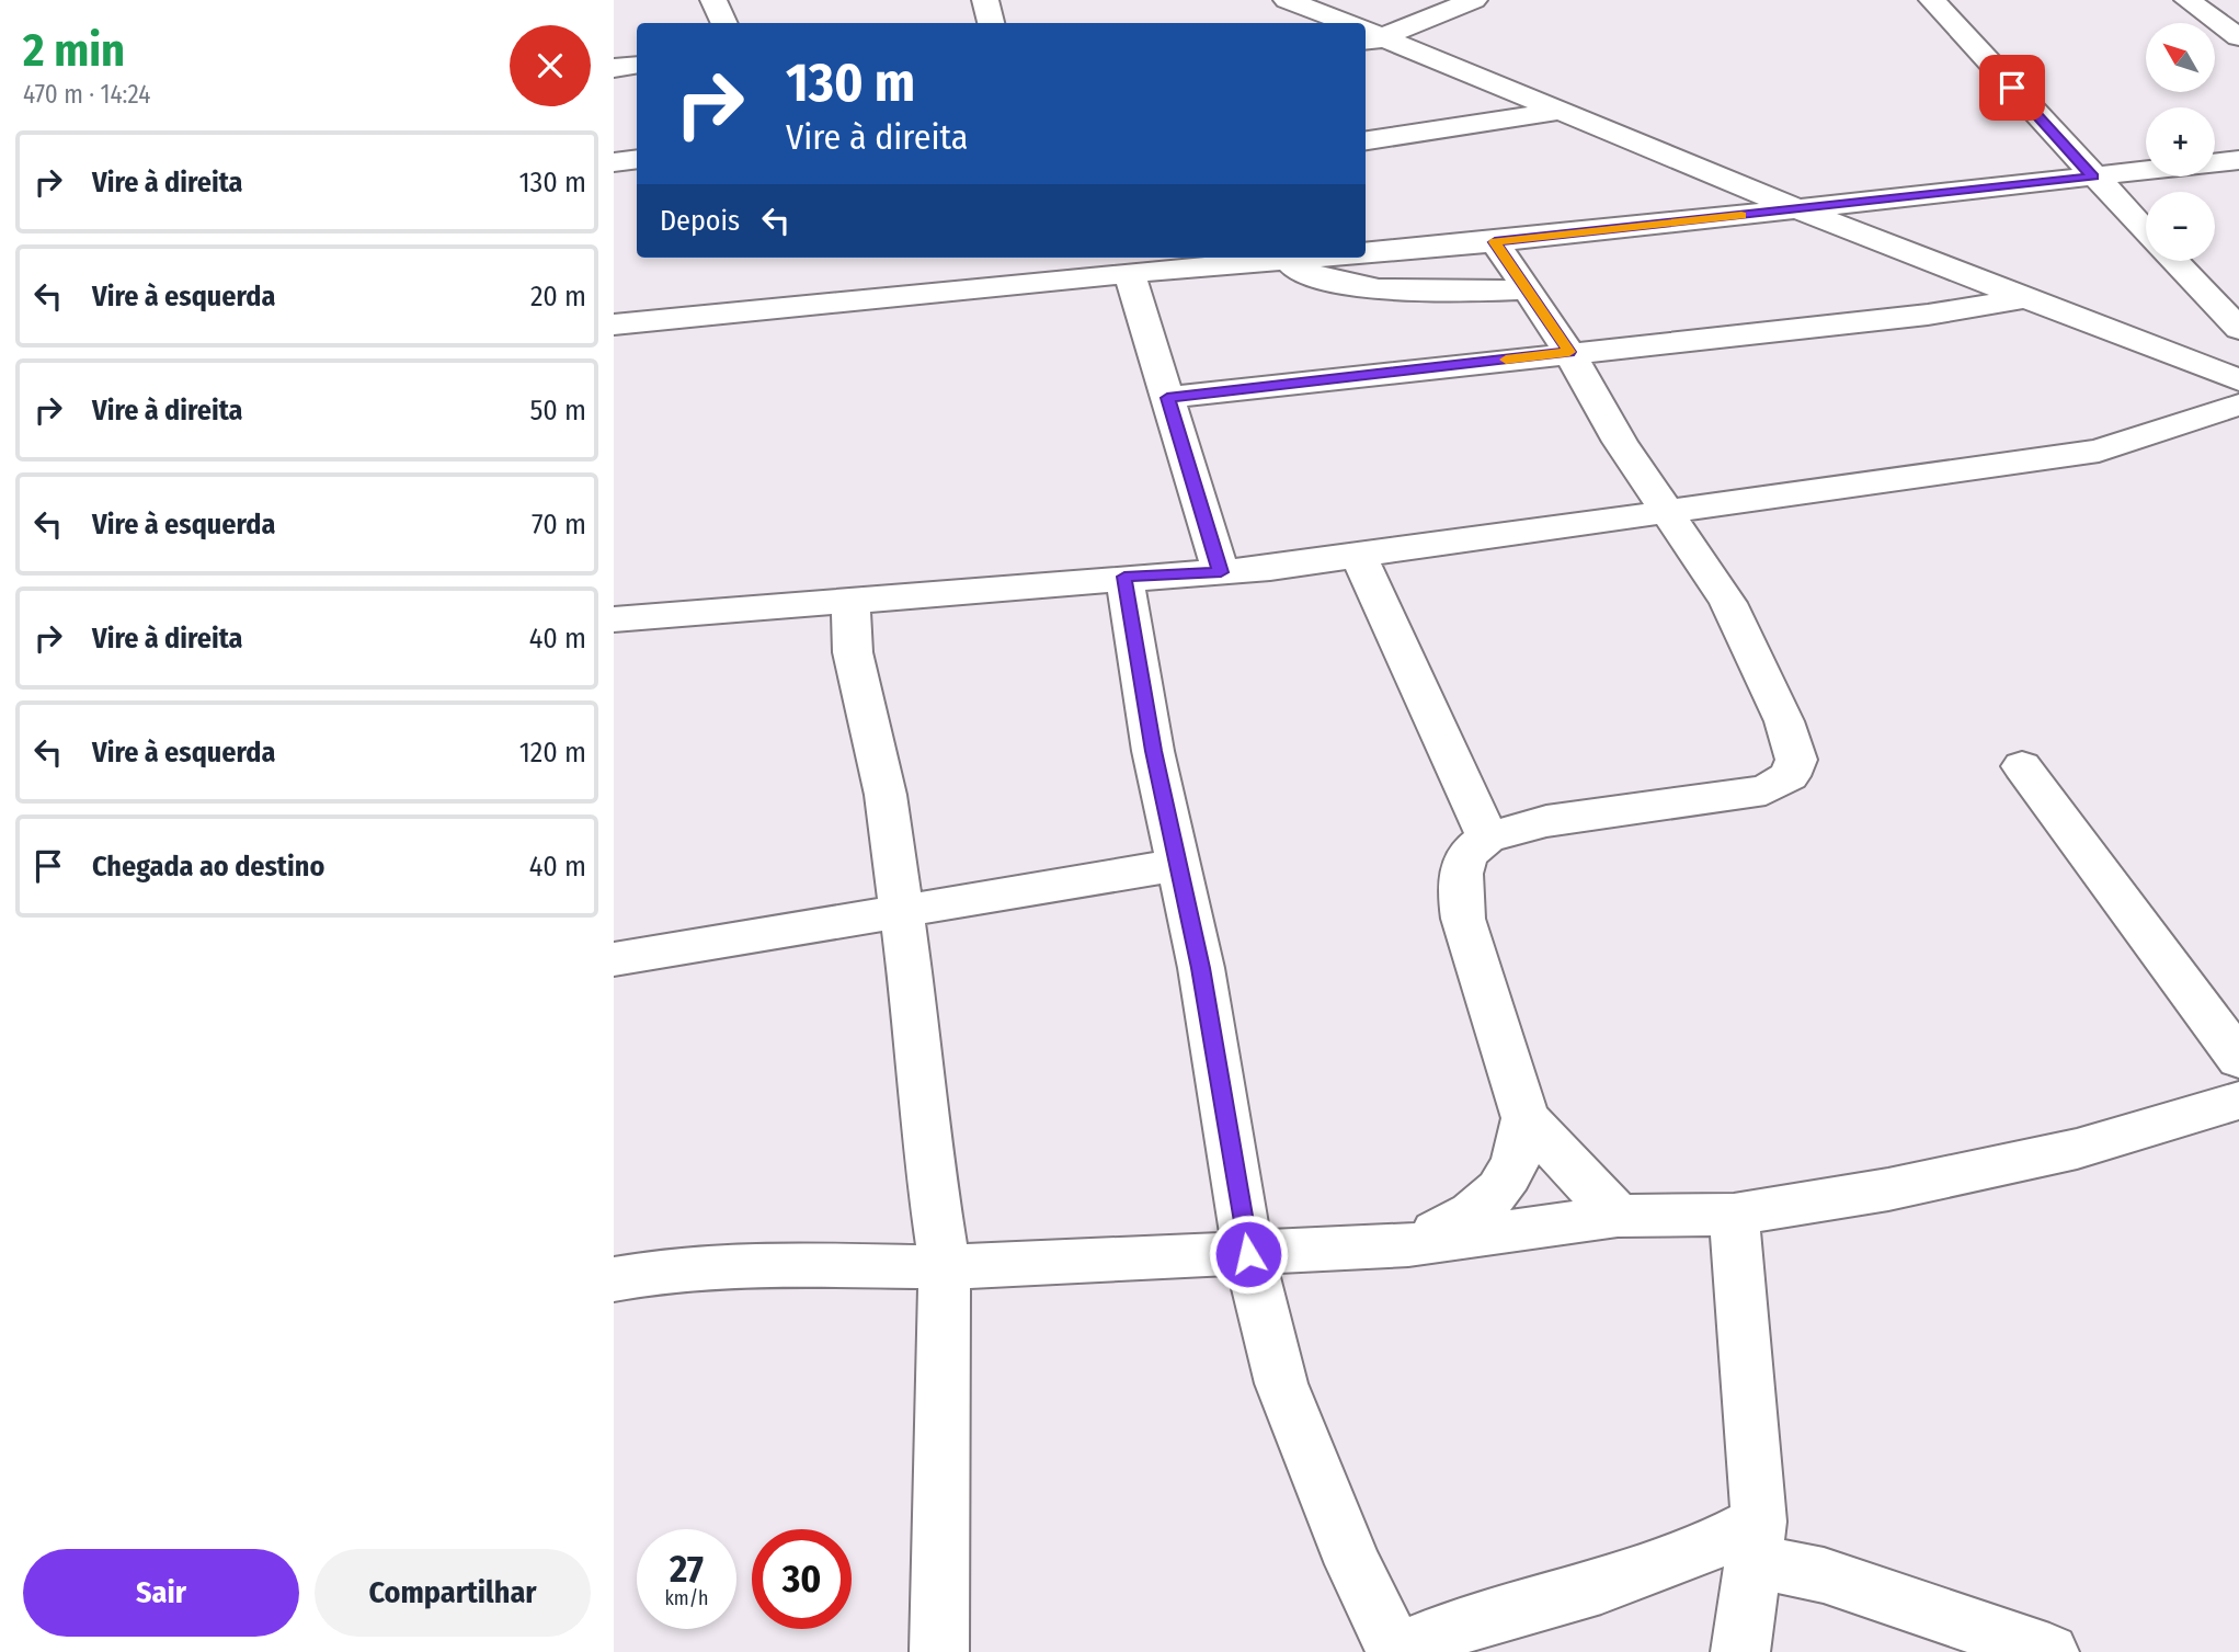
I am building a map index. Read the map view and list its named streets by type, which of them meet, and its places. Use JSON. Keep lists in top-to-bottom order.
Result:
{
  "north": "top left",
  "page": {
    "heading": ["2 min", "470 m · 14:24"],
    "map_buttons": ["+", "−"],
    "turn": ["130 m", "Vire à direita"],
    "list": [
      {
        "name": "Vire à direita",
        "value": "130 m"
      },
      {
        "name": "Vire à esquerda",
        "value": "20 m"
      },
      {
        "name": "Vire à direita",
        "value": "50 m"
      },
      {
        "name": "Vire à esquerda",
        "value": "70 m"
      },
      {
        "name": "Vire à direita",
        "value": "40 m"
      },
      {
        "name": "Vire à esquerda",
        "value": "120 m"
      },
      {
        "name": "Chegada ao destino",
        "value": "40 m"
      }
    ],
    "then": "Depois",
    "speed": "27 km/h",
    "limit": "30",
    "buttons": ["Sair", "Compartilhar"]
  }
}
